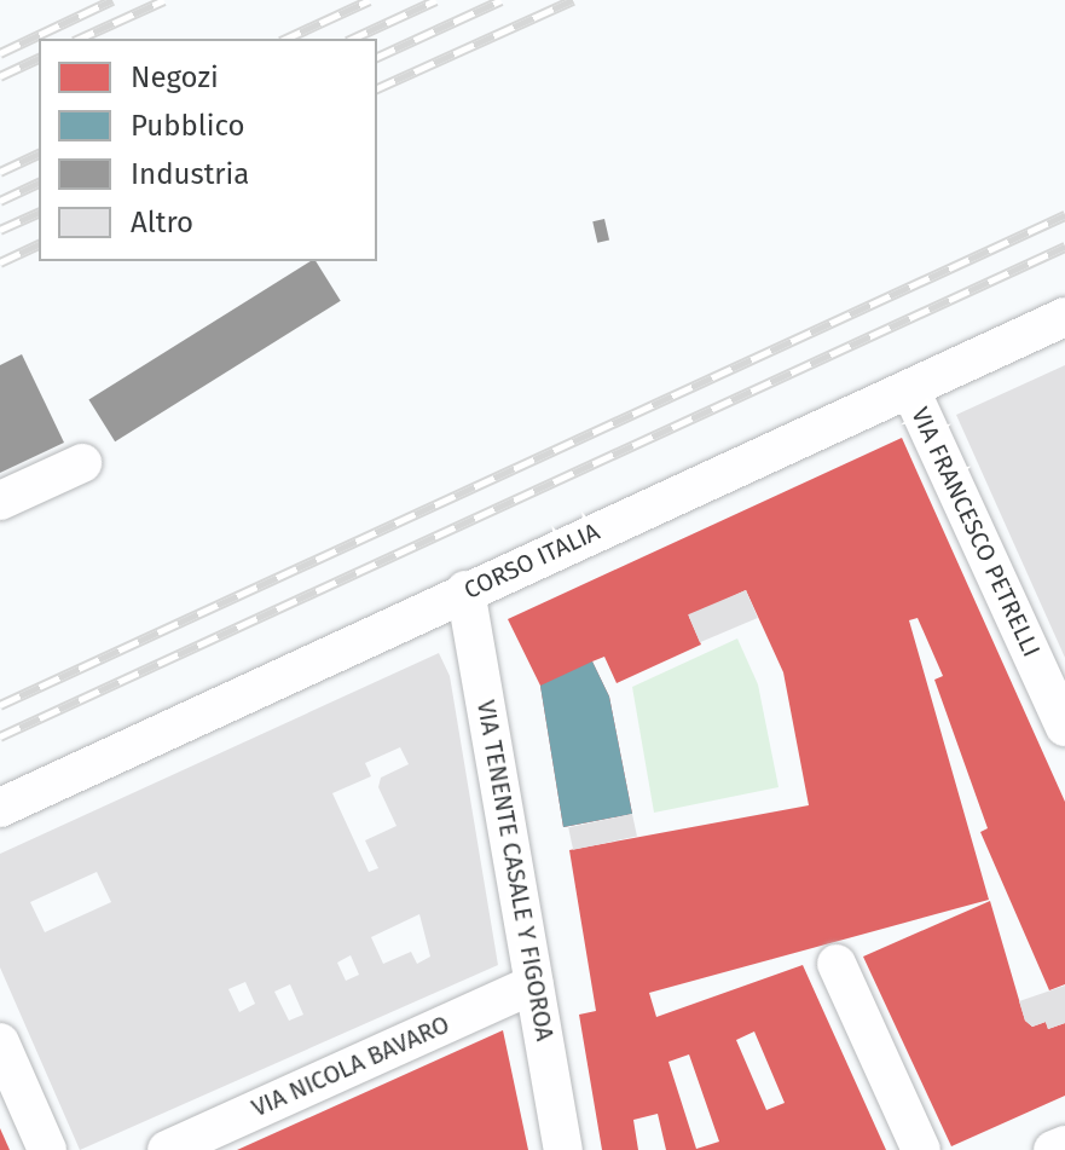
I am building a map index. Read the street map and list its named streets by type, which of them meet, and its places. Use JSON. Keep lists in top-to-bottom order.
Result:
{
  "streets": {
    "street": [
      "VIA FRANCESCO PETRELLI",
      "CORSO ITALIA",
      "VIA TENENTE CASALE Y FIGOROA",
      "VIA NICOLA BAVARO"
    ]
  },
  "crossings": [
    ["VIA FRANCESCO PETRELLI", "CORSO ITALIA"],
    ["CORSO ITALIA", "VIA TENENTE CASALE Y FIGOROA"],
    ["VIA TENENTE CASALE Y FIGOROA", "VIA NICOLA BAVARO"]
  ],
  "legend": [
    "Negozi",
    "Pubblico",
    "Industria",
    "Altro"
  ]
}
